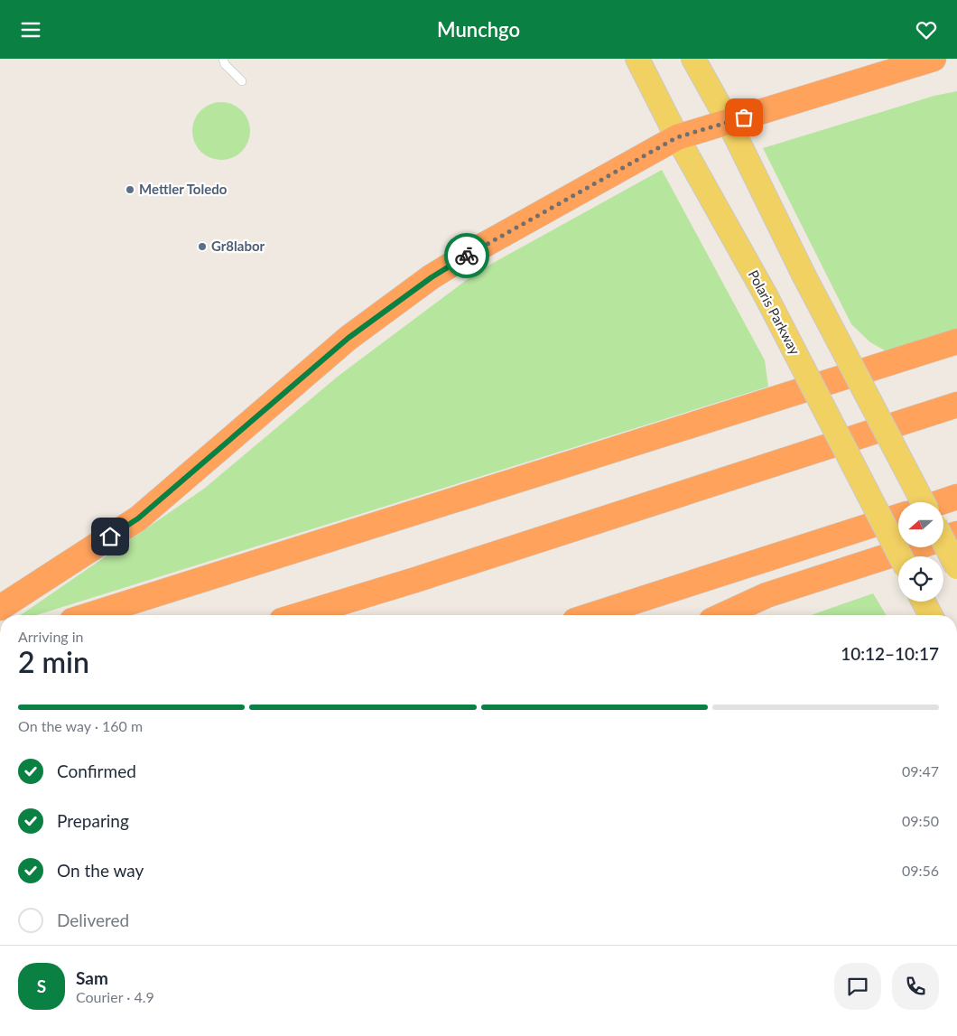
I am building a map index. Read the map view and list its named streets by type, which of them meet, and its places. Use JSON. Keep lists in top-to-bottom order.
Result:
{
  "streets": {
    "main road": ["Polaris Parkway"]
  },
  "places": ["Mettler Toledo", "Gr8labor"],
  "north": "left",
  "page": {
    "header": "Munchgo",
    "heading": ["2 min", "Arriving in", "10:12–10:17"],
    "panel": ["Sam", "Courier · 4.9"],
    "bar": "On the way · 160 m",
    "list": [
      ["Confirmed", "09:47"],
      ["Preparing", "09:50"],
      ["On the way", "09:56"],
      "Delivered"
    ],
    "round": "S"
  }
}
